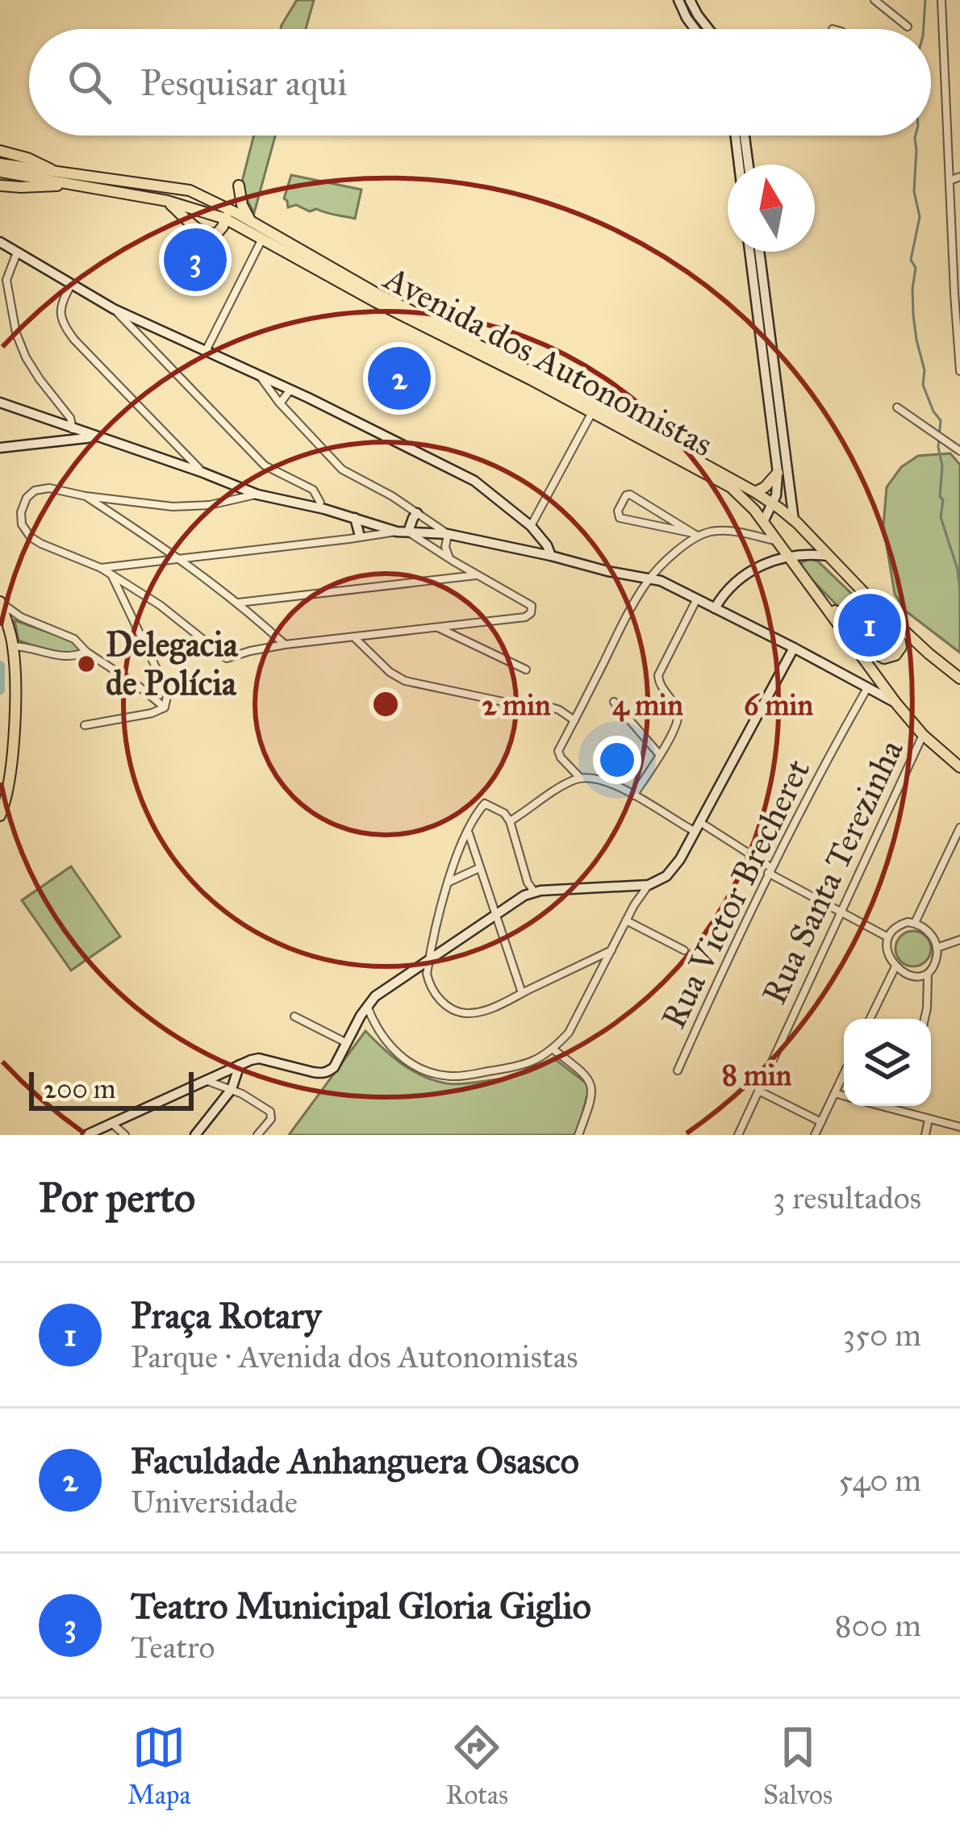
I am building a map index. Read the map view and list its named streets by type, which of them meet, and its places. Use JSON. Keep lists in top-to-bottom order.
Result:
{
  "streets": {
    "main road": ["Avenida dos Autonomistas"],
    "street": ["Rua Santa Terezinha", "Rua Victor Brecheret"]
  },
  "crossings": [
    ["Avenida dos Autonomistas", "Rua Santa Terezinha"]
  ],
  "places": ["Delegacia de Polícia"],
  "scale_bar": "200 m",
  "north": "top",
  "page": {
    "search": "Pesquisar aqui",
    "pins": ["3", "2", "1"],
    "scale": "200 m",
    "heading": ["Por perto", "3 resultados"],
    "list": [
      {
        "mark": "1",
        "name": "Praça Rotary",
        "note": "Parque · Avenida dos Autonomistas",
        "value": "350 m"
      },
      {
        "mark": "2",
        "name": "Faculdade Anhanguera Osasco",
        "note": "Universidade",
        "value": "540 m"
      },
      {
        "mark": "3",
        "name": "Teatro Municipal Gloria Giglio",
        "note": "Teatro",
        "value": "800 m"
      }
    ],
    "nav": ["Mapa", "Rotas", "Salvos"]
  },
  "rings": [
    "2 min",
    "4 min",
    "6 min",
    "8 min"
  ]
}
